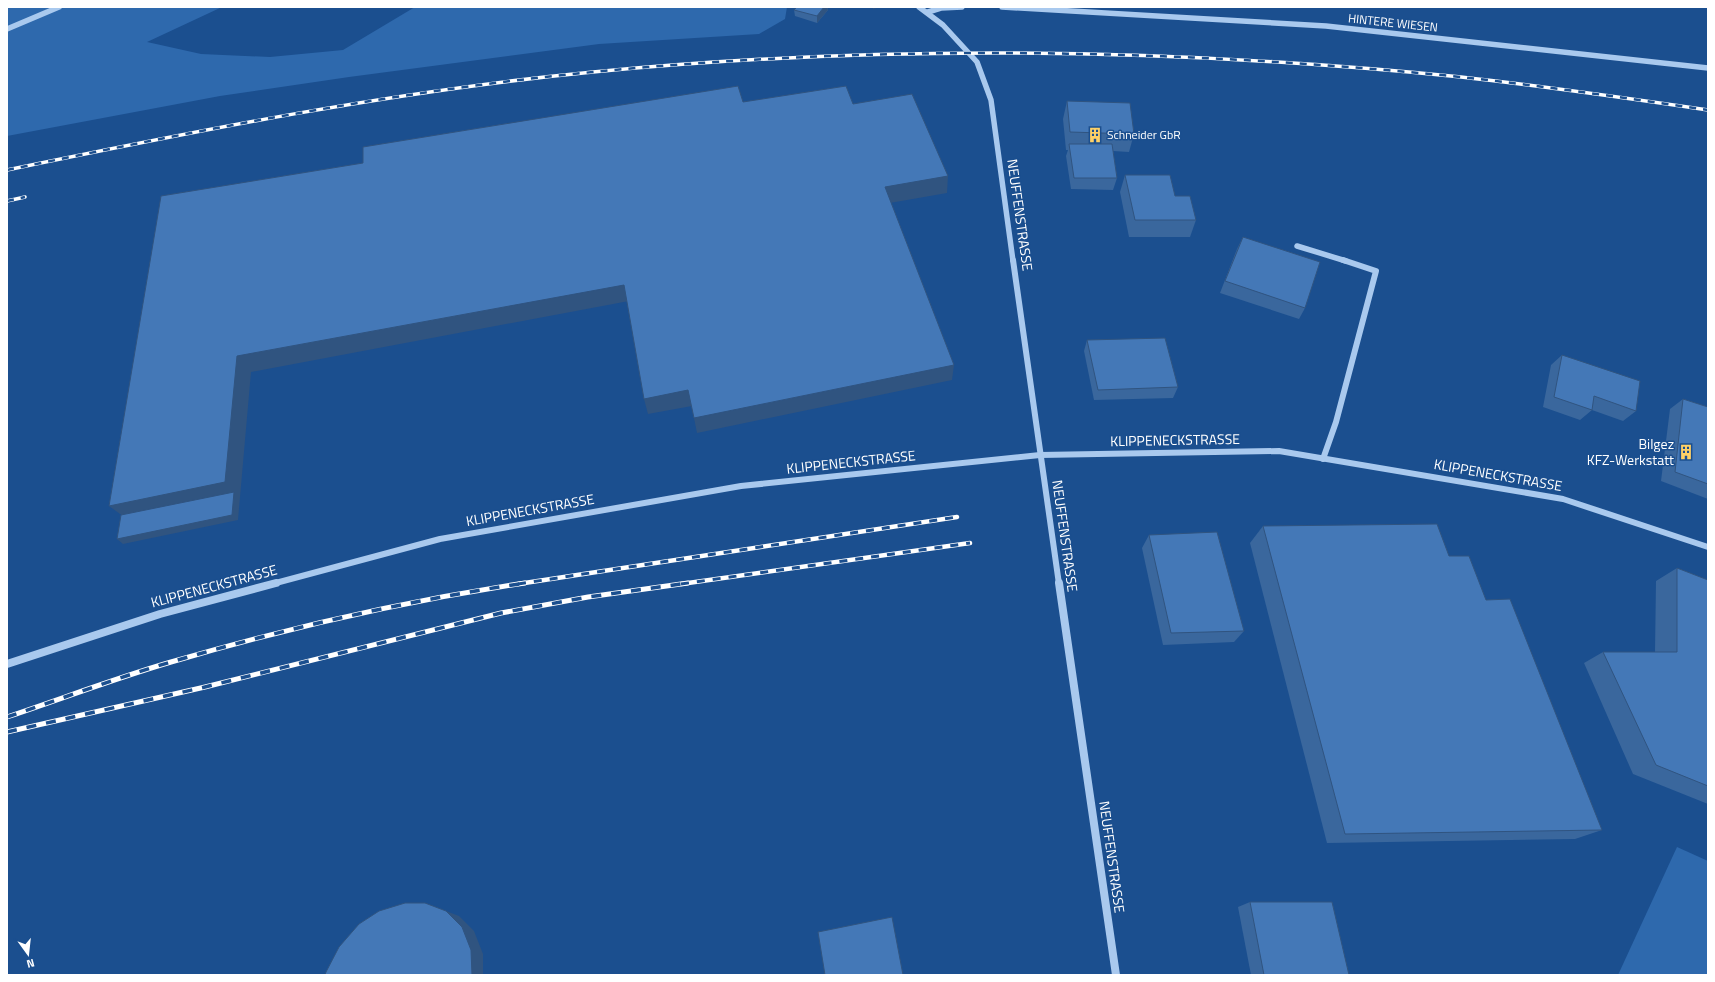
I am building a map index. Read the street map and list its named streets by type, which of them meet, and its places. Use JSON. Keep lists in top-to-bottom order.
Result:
{
  "streets": {
    "street": ["HINTERE WIESEN", "NEUFFENSTRASSE", "KLIPPENECKSTRASSE"]
  },
  "crossings": [
    ["NEUFFENSTRASSE", "KLIPPENECKSTRASSE"]
  ],
  "places": {
    "building": ["Schneider GbR", "Bilgez KFZ-Werkstatt"]
  },
  "north": "bottom"
}
